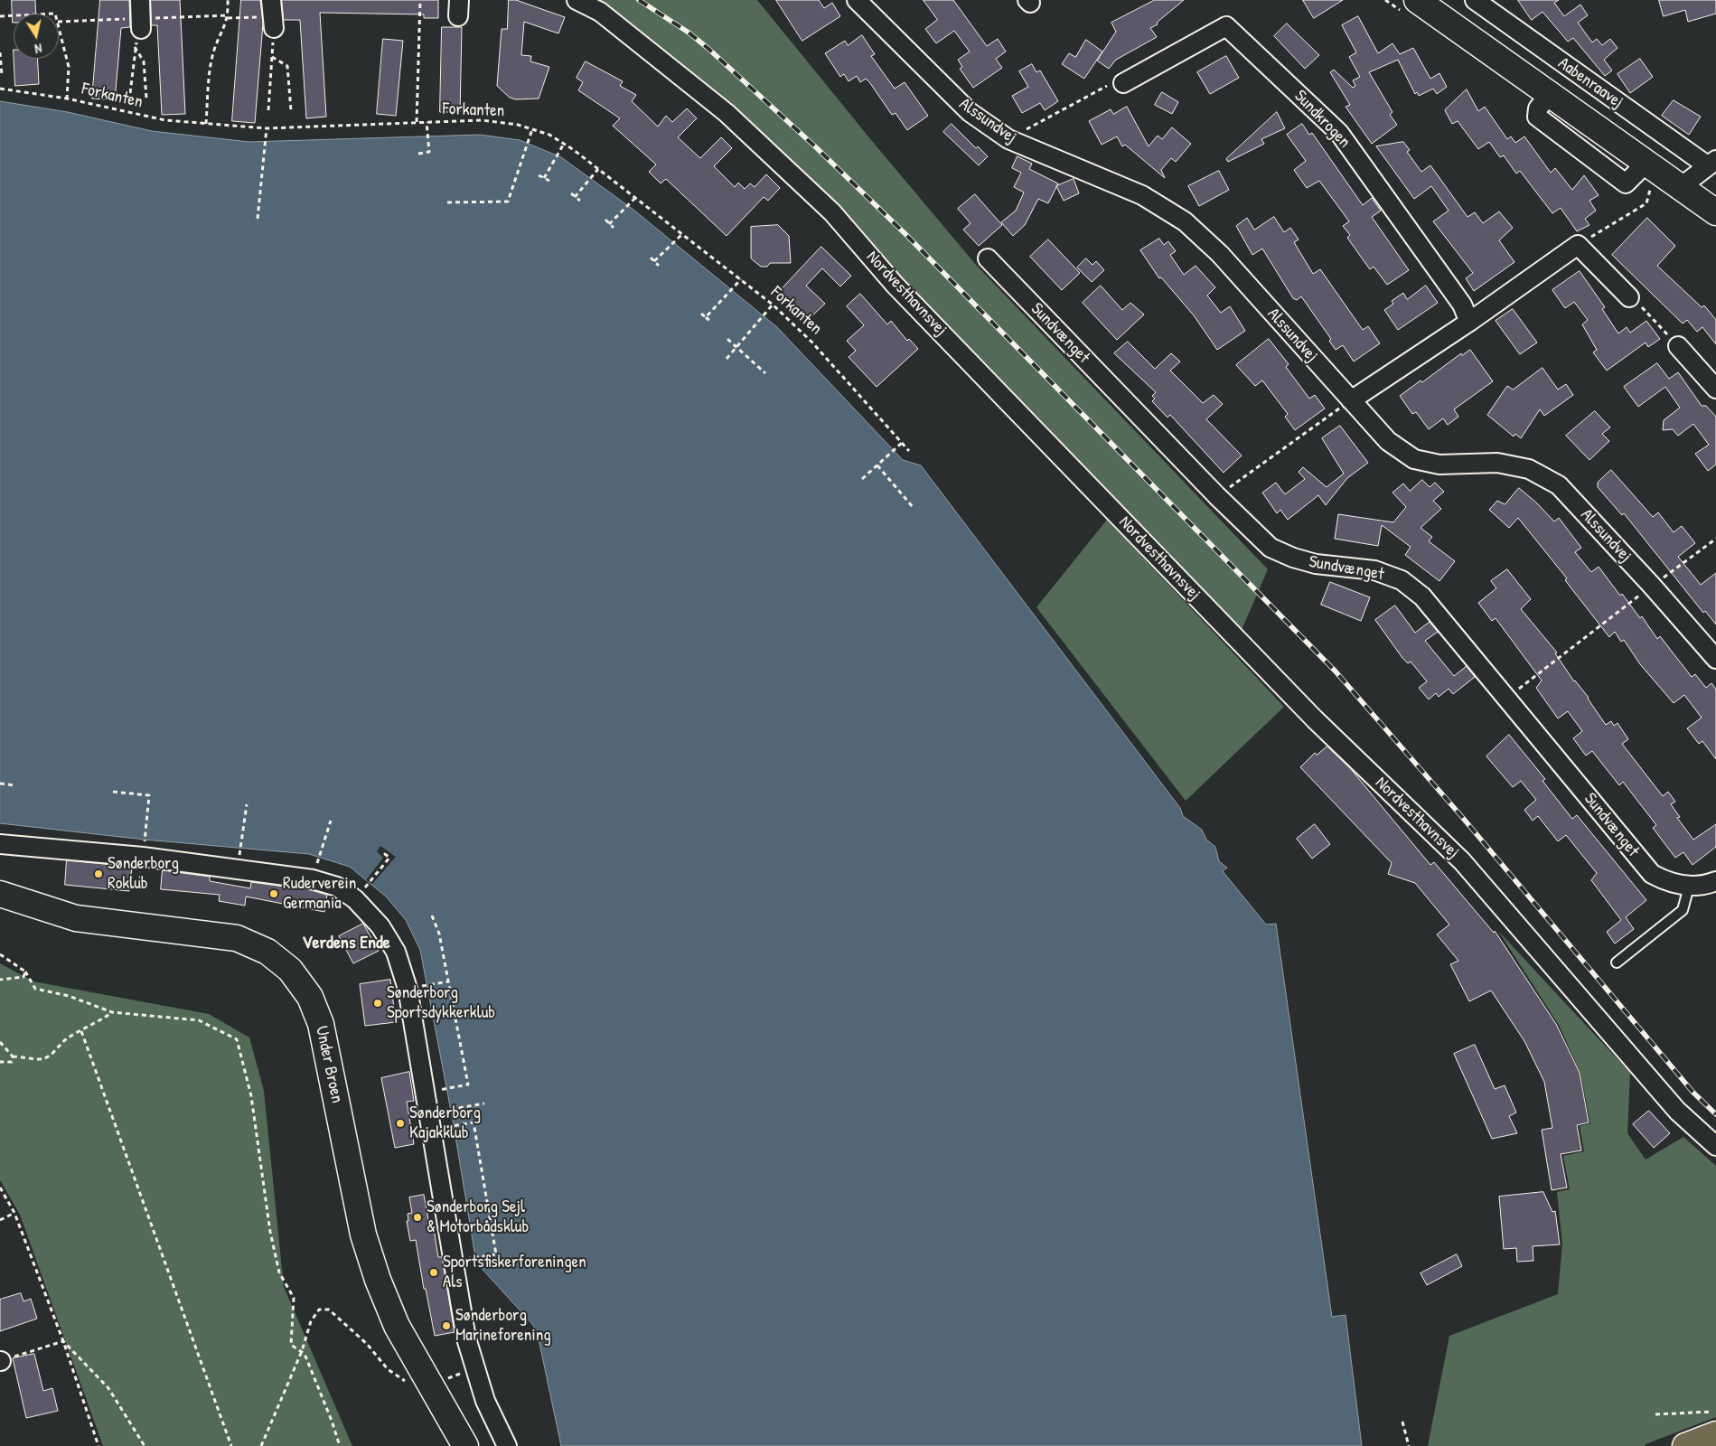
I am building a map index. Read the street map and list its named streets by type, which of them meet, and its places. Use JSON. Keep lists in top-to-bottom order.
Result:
{
  "streets": {
    "street": [
      "Aabenraavej",
      "Sundkrogen",
      "Alssundvej",
      "Nordvesthavnsvej",
      "Sundvænget",
      "Under Broen"
    ],
    "path": ["Forkanten"]
  },
  "districts": ["Verdens Ende"],
  "places": [
    "Sønderborg Roklub",
    "Ruderverein Germania",
    "Sønderborg Sportsdykkerklub",
    "Sønderborg Kajakklub",
    "Sønderborg Sejl & Motorbådsklub",
    "Sportsfiskerforeningen Als",
    "Sønderborg Marineforening"
  ],
  "north": "bottom"
}
